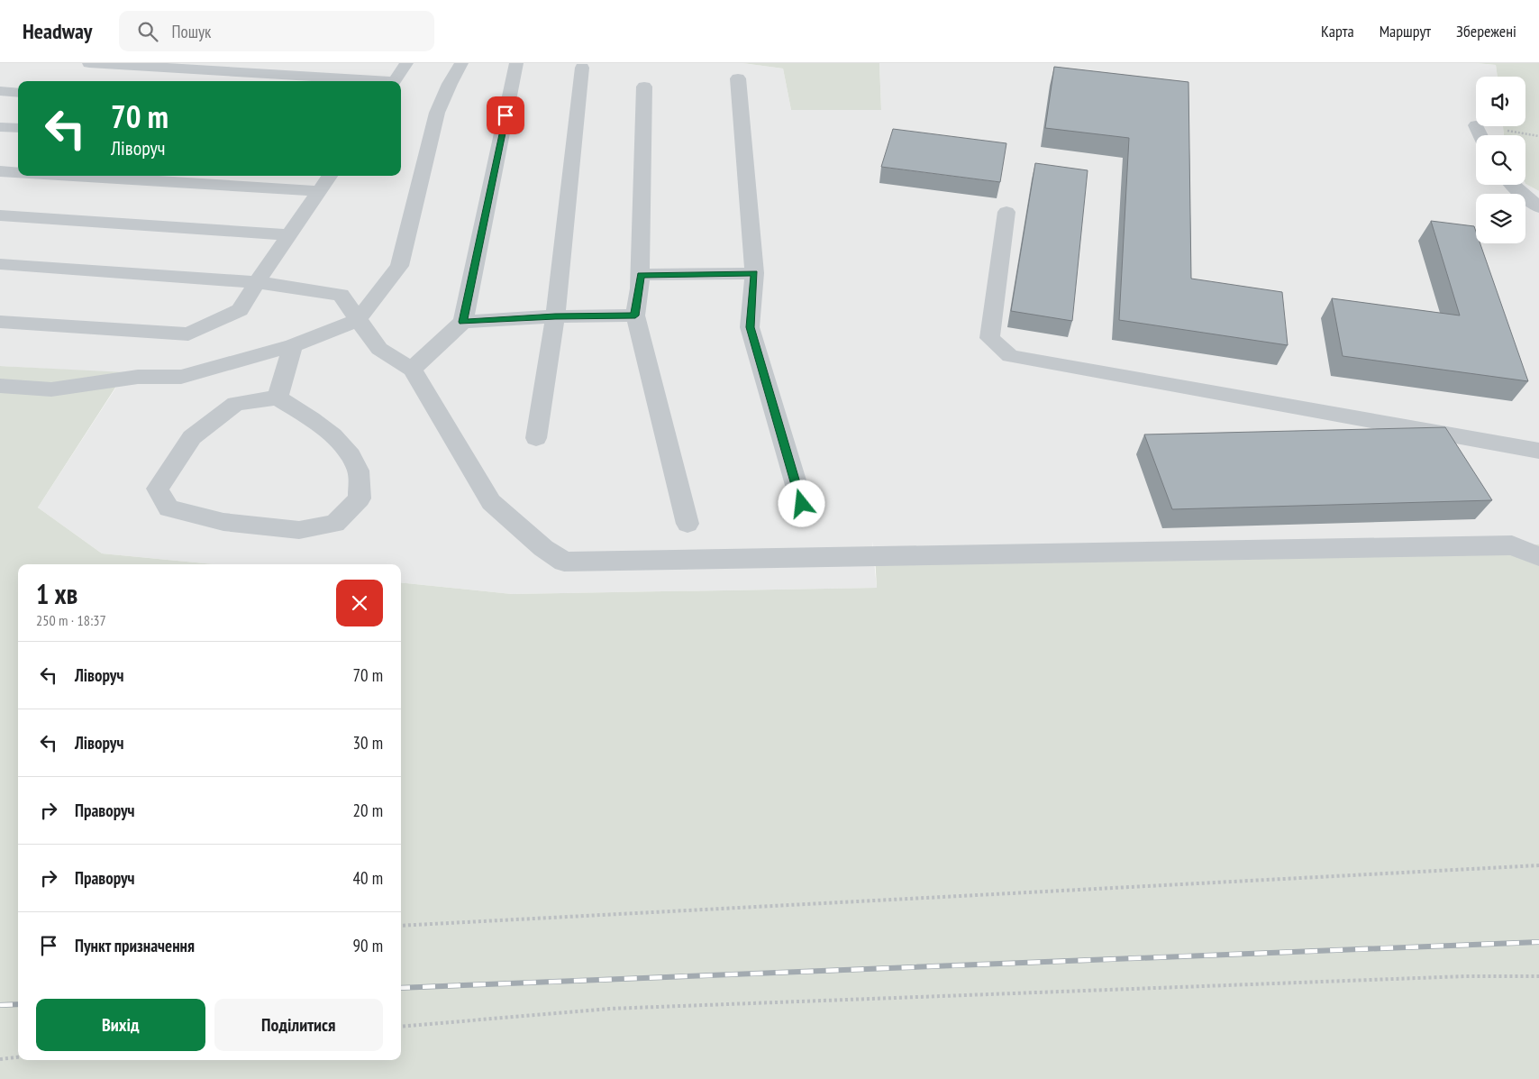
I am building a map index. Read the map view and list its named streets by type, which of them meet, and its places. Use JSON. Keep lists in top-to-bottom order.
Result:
{
  "page": {
    "header": "Headway",
    "search": "Пошук",
    "nav": ["Карта", "Маршрут", "Збережені"],
    "turn": ["70 m", "Ліворуч"],
    "heading": ["1 хв", "250 m · 18:37"],
    "list": [
      {
        "name": "Ліворуч",
        "value": "70 m"
      },
      {
        "name": "Ліворуч",
        "value": "30 m"
      },
      {
        "name": "Праворуч",
        "value": "20 m"
      },
      {
        "name": "Праворуч",
        "value": "40 m"
      },
      {
        "name": "Пункт призначення",
        "value": "90 m"
      }
    ],
    "buttons": ["Вихід", "Поділитися"]
  }
}
